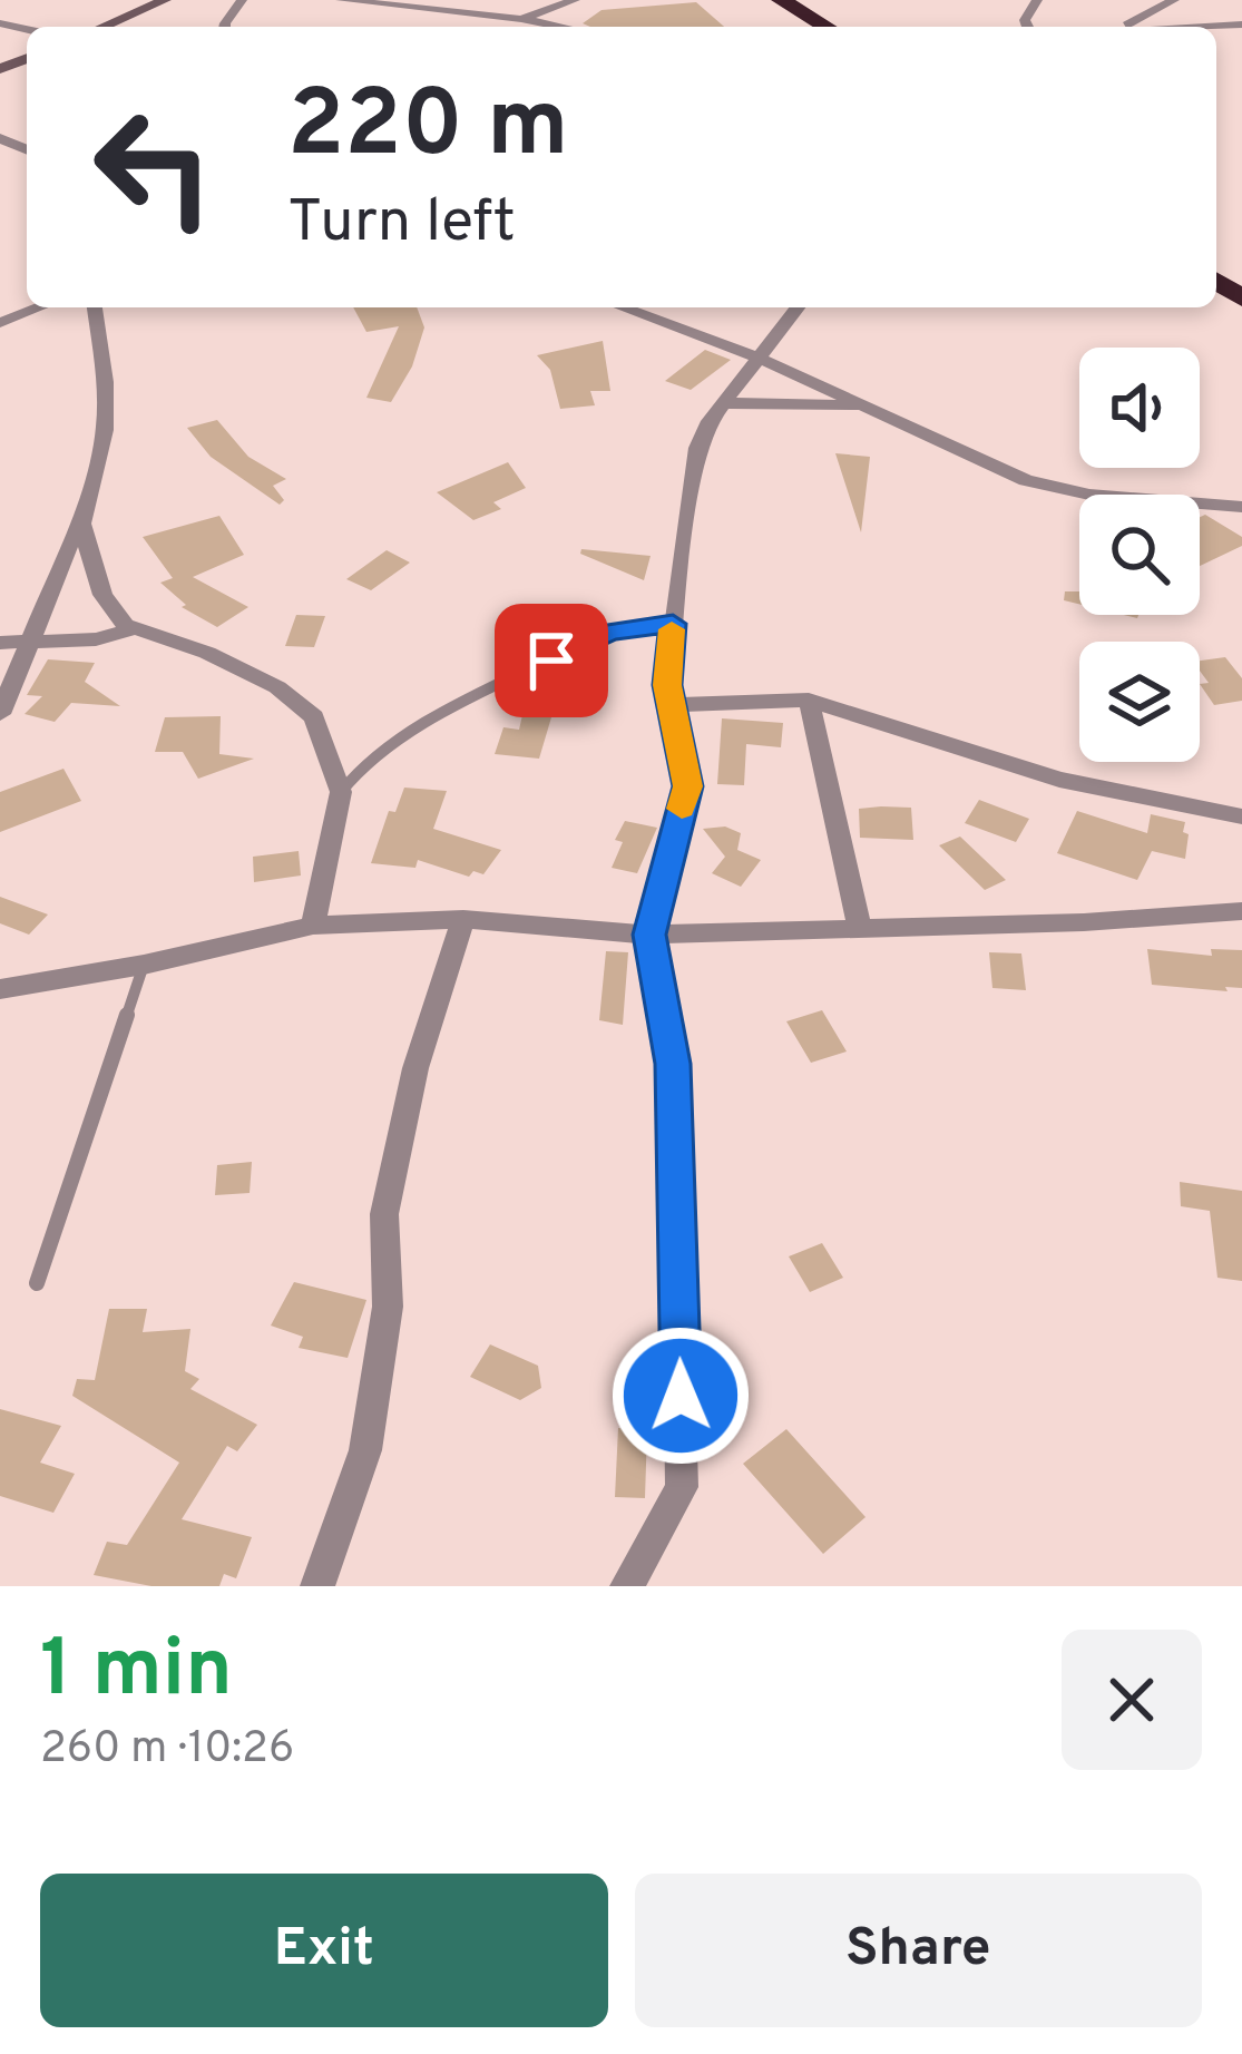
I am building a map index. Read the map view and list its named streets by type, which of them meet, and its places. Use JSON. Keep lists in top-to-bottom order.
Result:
{
  "page": {
    "turn": ["220 m", "Turn left"],
    "heading": ["1 min", "260 m · 10:26"],
    "buttons": ["Exit", "Share"]
  }
}
